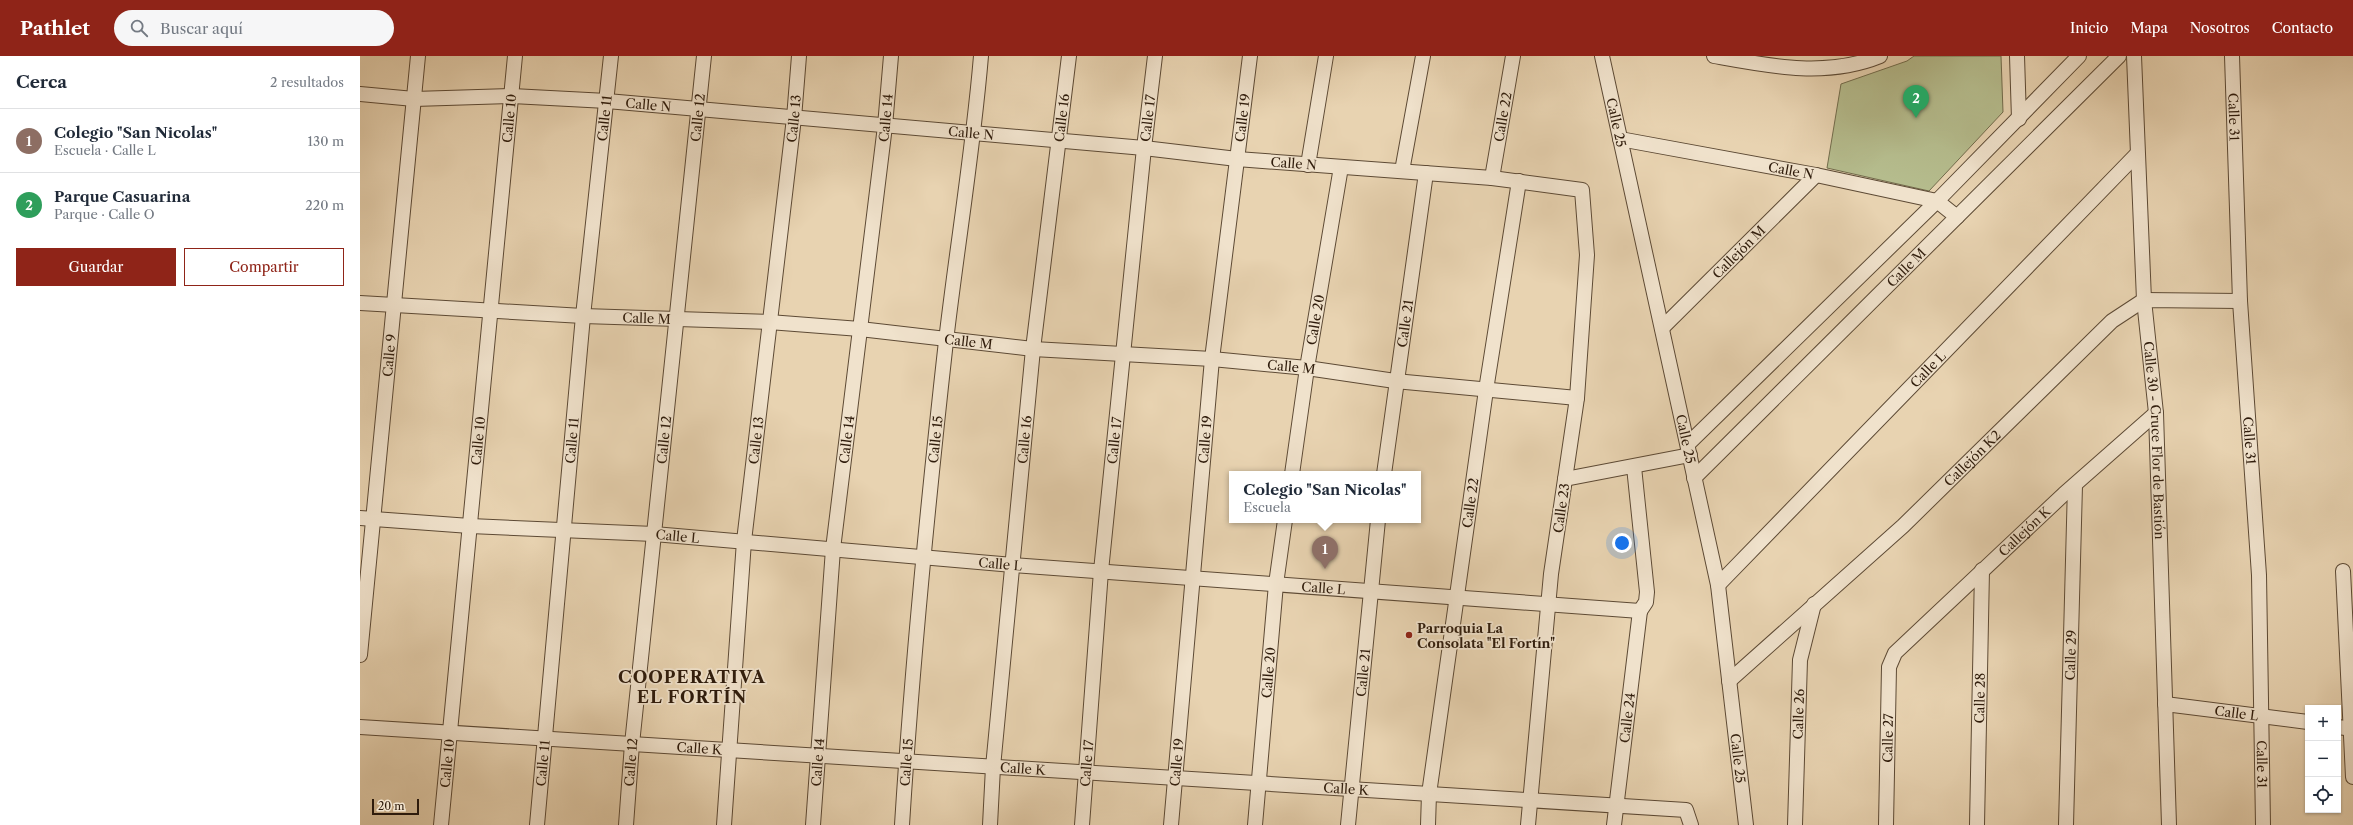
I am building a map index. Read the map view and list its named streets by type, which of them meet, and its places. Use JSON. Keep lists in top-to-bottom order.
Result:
{
  "streets": {
    "street": [
      "Calle N",
      "Calle 22",
      "Calle 31",
      "Calle 10",
      "Calle 11",
      "Calle 12",
      "Calle 13",
      "Calle 14",
      "Calle 16",
      "Calle 17",
      "Calle 19",
      "Calle 25",
      "Callejón M",
      "Calle M",
      "Calle 20",
      "Calle 21",
      "Calle 9",
      "Calle L",
      "Calle 15",
      "Calle 30 - Cruce Flor de Bastión",
      "Callejón K2",
      "Calle 23",
      "Callejón K",
      "Calle 29",
      "Calle 28",
      "Calle 26",
      "Calle 24",
      "Calle 27",
      "Calle K"
    ]
  },
  "crossings": [
    ["Calle N", "Calle 22"],
    ["Calle N", "Calle 10"],
    ["Calle N", "Calle 11"],
    ["Calle N", "Calle 12"],
    ["Calle N", "Calle 13"],
    ["Calle N", "Calle 14"],
    ["Calle N", "Calle 16"],
    ["Calle N", "Calle 17"],
    ["Calle N", "Calle 19"],
    ["Calle N", "Calle 25"],
    ["Calle N", "Callejón M"],
    ["Calle N", "Calle M"],
    ["Calle N", "Calle 20"],
    ["Calle N", "Calle 21"],
    ["Calle N", "Calle 9"],
    ["Calle N", "Calle 15"],
    ["Calle N", "Calle 23"],
    ["Calle 22", "Calle M"],
    ["Calle 22", "Calle L"],
    ["Calle 22", "Calle K"],
    ["Calle 31", "Calle L"],
    ["Calle 10", "Calle M"],
    ["Calle 10", "Calle L"],
    ["Calle 10", "Calle K"],
    ["Calle 11", "Calle M"],
    ["Calle 11", "Calle L"],
    ["Calle 11", "Calle K"],
    ["Calle 12", "Calle M"],
    ["Calle 12", "Calle L"],
    ["Calle 12", "Calle K"],
    ["Calle 13", "Calle M"],
    ["Calle 13", "Calle L"],
    ["Calle 13", "Calle K"],
    ["Calle 14", "Calle M"],
    ["Calle 14", "Calle L"],
    ["Calle 14", "Calle K"],
    ["Calle 16", "Calle M"],
    ["Calle 16", "Calle L"],
    ["Calle 16", "Calle K"],
    ["Calle 17", "Calle M"],
    ["Calle 17", "Calle L"],
    ["Calle 17", "Calle K"],
    ["Calle 19", "Calle M"],
    ["Calle 19", "Calle L"],
    ["Calle 19", "Calle K"],
    ["Calle 25", "Callejón M"],
    ["Calle 25", "Calle M"],
    ["Calle 25", "Calle L"],
    ["Calle 25", "Callejón K2"],
    ["Calle M", "Calle 20"],
    ["Calle M", "Calle 21"],
    ["Calle M", "Calle 9"],
    ["Calle M", "Calle 15"],
    ["Calle M", "Calle 23"],
    ["Calle 20", "Calle L"],
    ["Calle 20", "Calle K"],
    ["Calle 21", "Calle L"],
    ["Calle 21", "Calle K"],
    ["Calle 9", "Calle L"],
    ["Calle L", "Calle 15"],
    ["Calle L", "Calle 30 - Cruce Flor de Bastión"],
    ["Calle L", "Calle 23"],
    ["Calle L", "Calle 24"],
    ["Calle 15", "Calle K"],
    ["Calle 30 - Cruce Flor de Bastión", "Callejón K2"],
    ["Calle 30 - Cruce Flor de Bastión", "Callejón K"],
    ["Callejón K2", "Calle 26"],
    ["Calle 23", "Calle K"],
    ["Callejón K", "Calle 29"],
    ["Callejón K", "Calle 28"],
    ["Callejón K", "Calle 27"],
    ["Calle 24", "Calle K"]
  ],
  "districts": ["COOPERATIVA EL FORTÍN"],
  "places": ["Parroquia La Consolata \"El Fortín\""],
  "scale_bar": "20 m",
  "page": {
    "header": "Pathlet",
    "search": "Buscar aquí",
    "nav": [
      "Inicio",
      "Mapa",
      "Nosotros",
      "Contacto"
    ],
    "heading": ["Cerca", "2 resultados"],
    "pins": ["2", "1"],
    "list": [
      {
        "mark": "1",
        "name": "Colegio \"San Nicolas\"",
        "note": "Escuela · Calle L",
        "value": "130 m"
      },
      {
        "mark": "2",
        "name": "Parque Casuarina",
        "note": "Parque · Calle O",
        "value": "220 m"
      }
    ],
    "buttons": ["Guardar", "Compartir"],
    "popup": ["Colegio \"San Nicolas\"", "Escuela"],
    "map_buttons": ["+", "−"],
    "scale": "20 m"
  }
}
